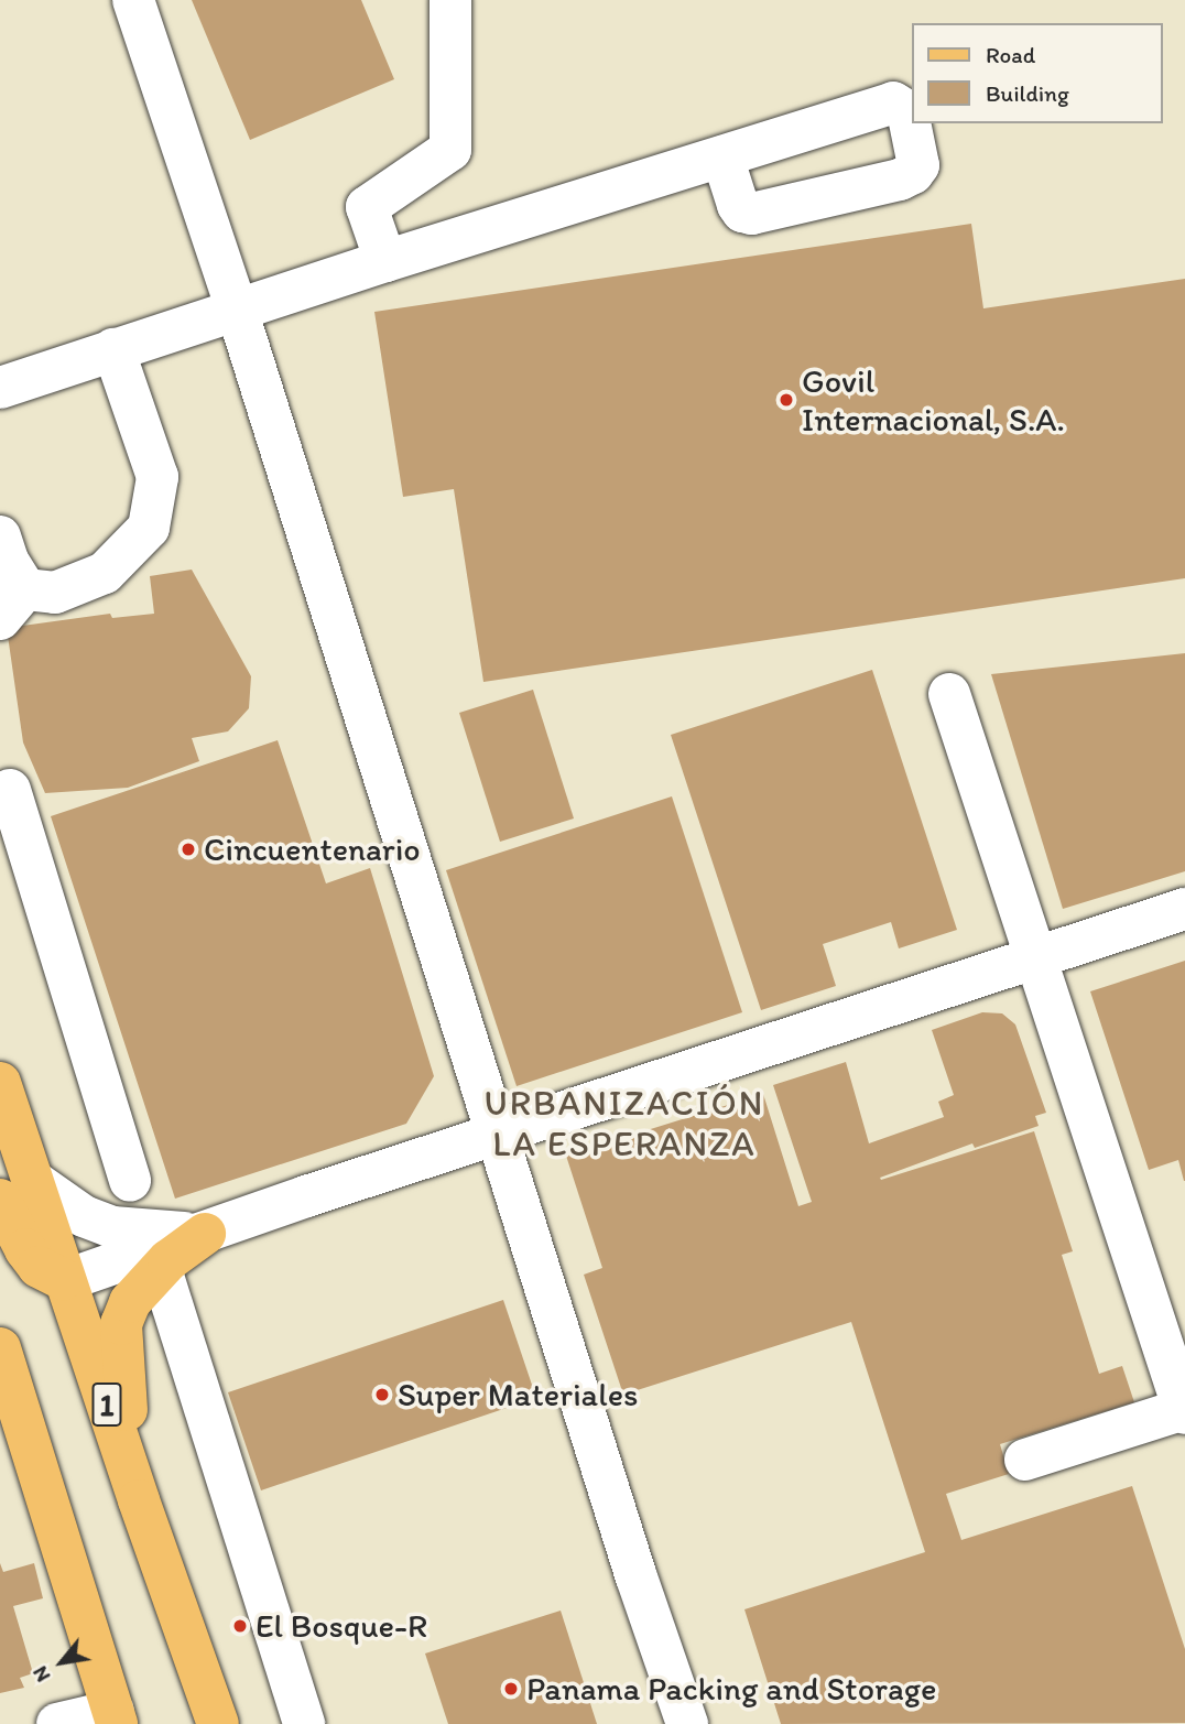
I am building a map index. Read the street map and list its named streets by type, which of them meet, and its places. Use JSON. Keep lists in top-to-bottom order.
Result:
{
  "streets": {
    "main road": ["1"]
  },
  "districts": ["URBANIZACIÓN LA ESPERANZA"],
  "places": [
    "Govil Internacional, S.A.",
    "Cincuentenario",
    "Super Materiales",
    "El Bosque-R",
    "Panama Packing and Storage"
  ],
  "legend": ["Road", "Building"],
  "north": "bottom left"
}
